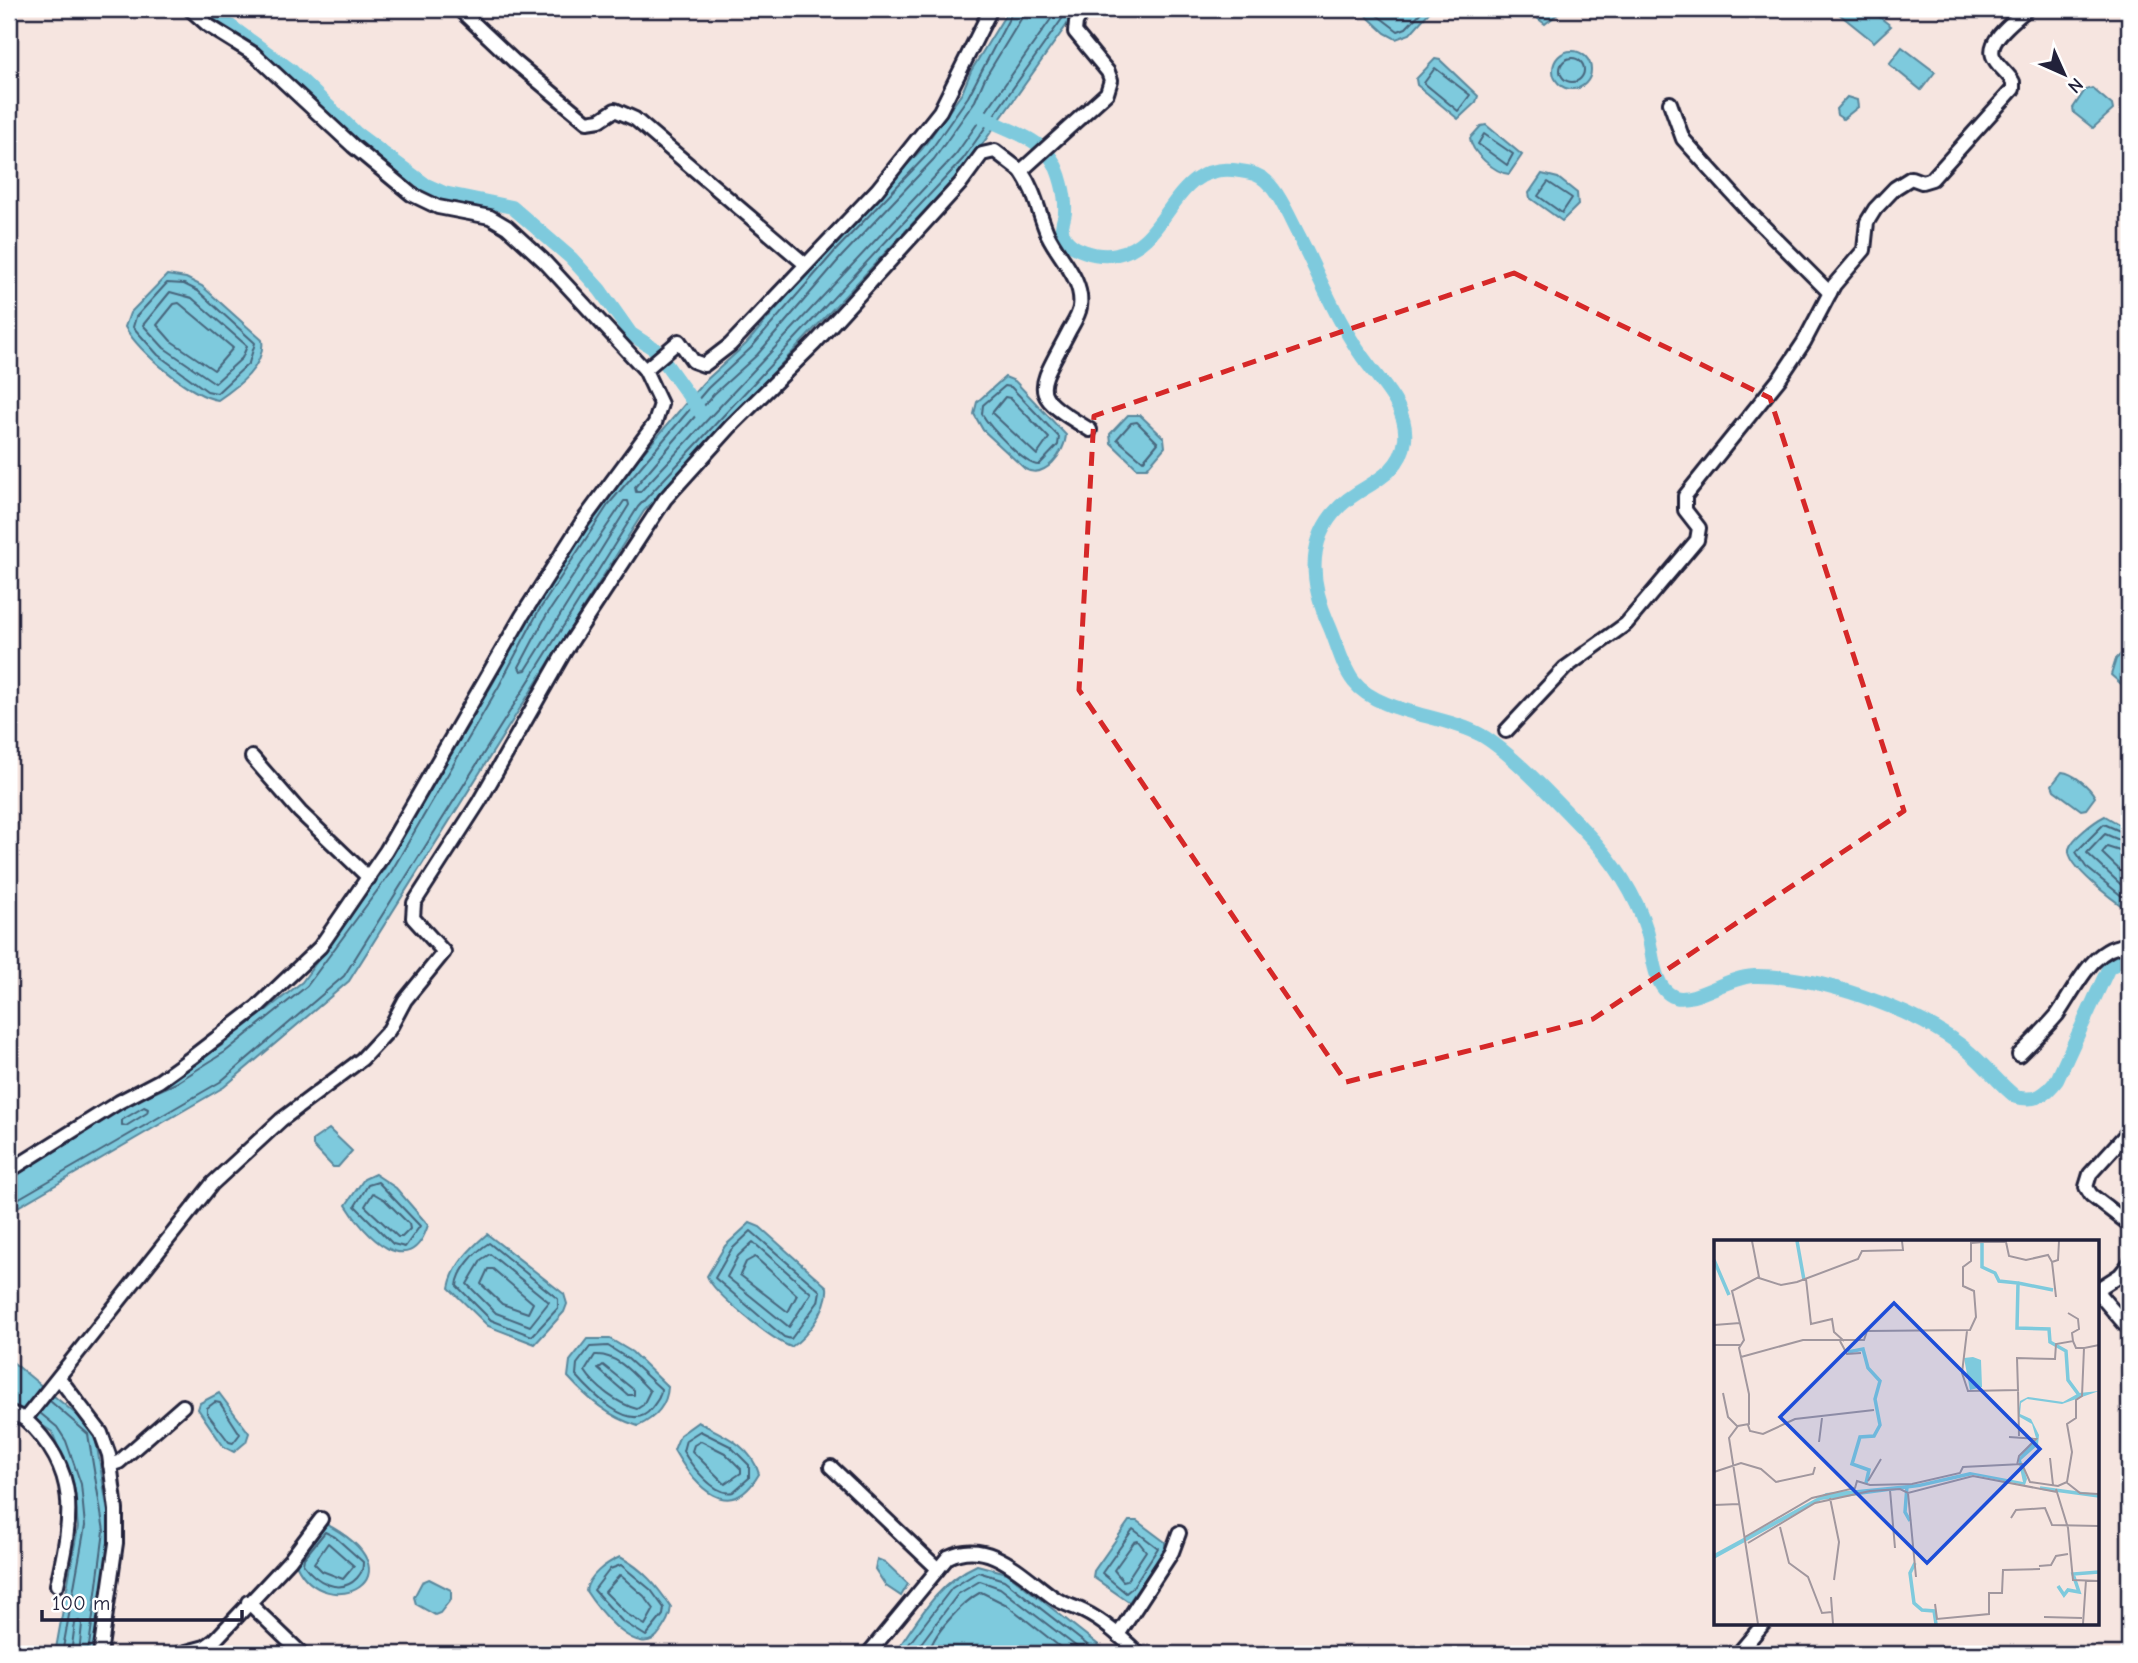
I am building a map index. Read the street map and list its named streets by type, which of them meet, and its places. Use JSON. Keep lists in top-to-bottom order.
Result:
{
  "scale_bar": "100 m",
  "north": "bottom right"
}
